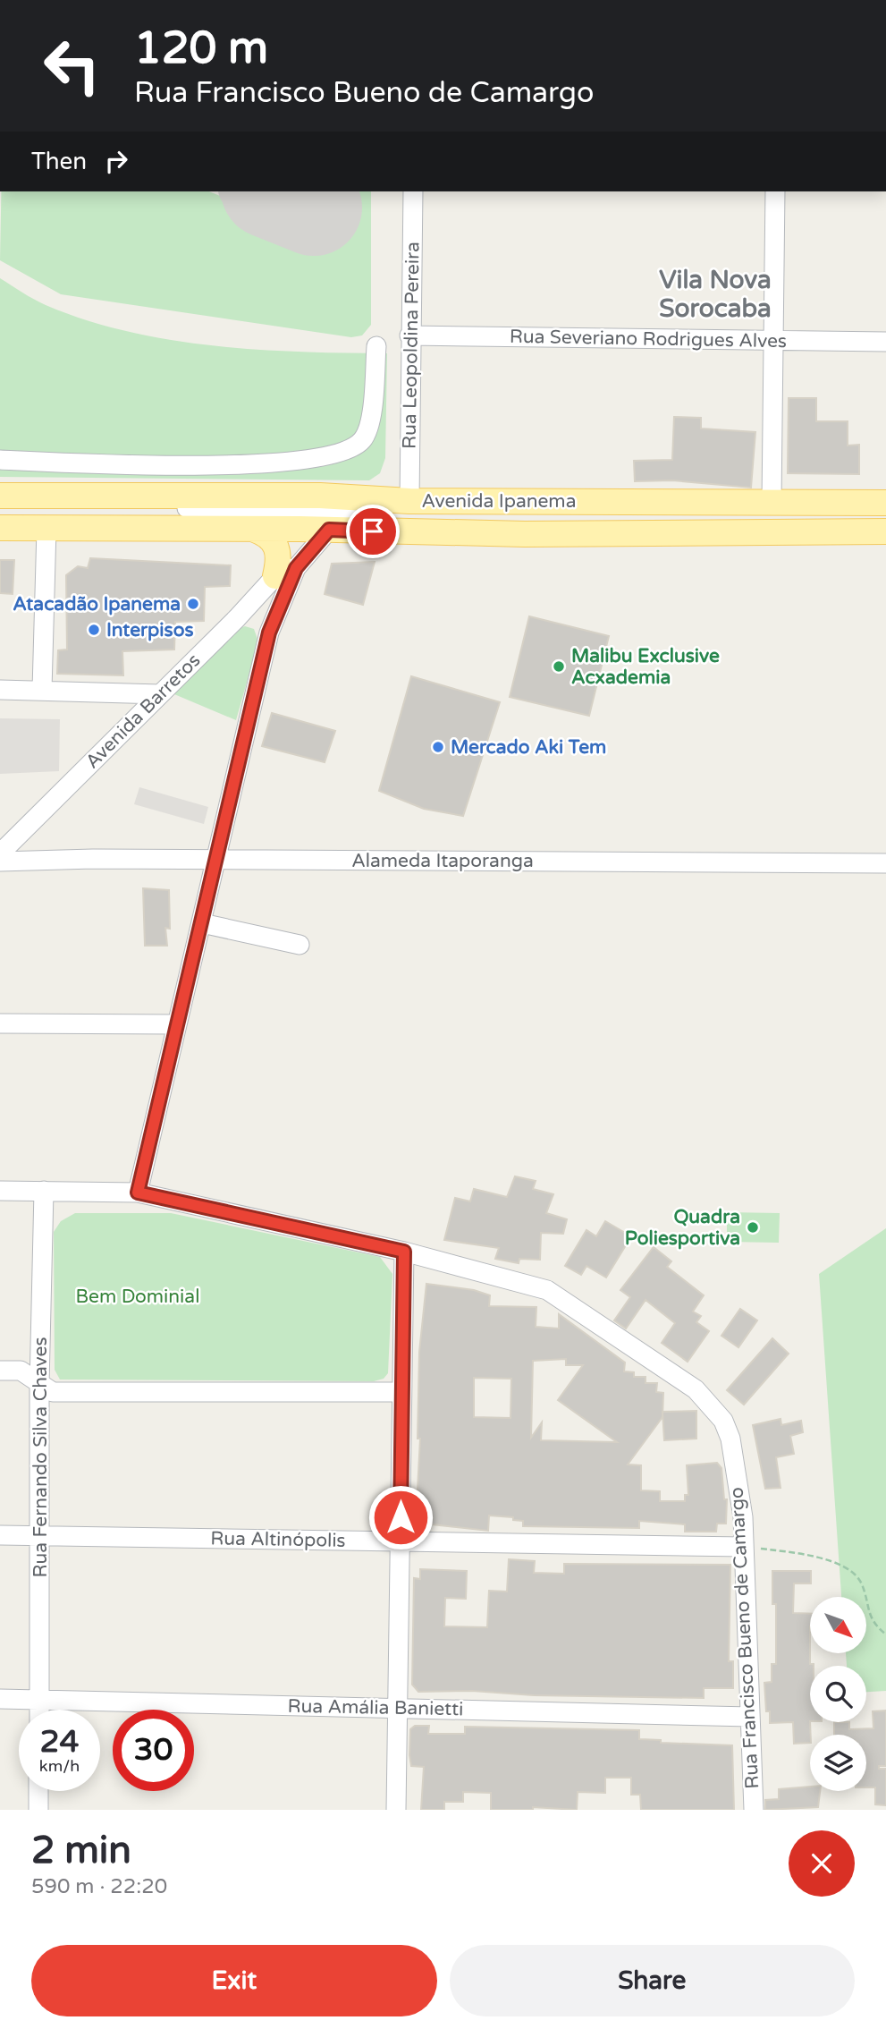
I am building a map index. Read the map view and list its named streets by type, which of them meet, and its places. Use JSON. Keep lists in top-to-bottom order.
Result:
{
  "streets": {
    "main road": ["Avenida Ipanema"],
    "street": [
      "Rua Severiano Rodrigues Alves",
      "Rua Leopoldina Pereira",
      "Avenida Barretos",
      "Alameda Itaporanga",
      "Rua Fernando Silva Chaves",
      "Rua Altinópolis",
      "Rua Francisco Bueno de Camargo",
      "Rua Amália Banietti"
    ]
  },
  "crossings": [
    ["Rua Severiano Rodrigues Alves", "Rua Leopoldina Pereira"],
    ["Rua Leopoldina Pereira", "Avenida Ipanema"],
    ["Avenida Ipanema", "Avenida Barretos"],
    ["Avenida Barretos", "Alameda Itaporanga"],
    ["Rua Fernando Silva Chaves", "Rua Altinópolis"],
    ["Rua Fernando Silva Chaves", "Rua Francisco Bueno de Camargo"],
    ["Rua Fernando Silva Chaves", "Rua Amália Banietti"],
    ["Rua Altinópolis", "Rua Francisco Bueno de Camargo"],
    ["Rua Francisco Bueno de Camargo", "Rua Amália Banietti"]
  ],
  "districts": ["Vila Nova Sorocaba"],
  "parks": ["Bem Dominial"],
  "places": [
    "Atacadão Ipanema",
    "Interpisos",
    "Malibu Exclusive Acxademia",
    "Mercado Aki Tem",
    "Quadra Poliesportiva"
  ],
  "north": "bottom right",
  "page": {
    "turn": ["120 m", "Rua Francisco Bueno de Camargo"],
    "then": "Then",
    "speed": "24 km/h",
    "limit": "30",
    "heading": ["2 min", "590 m · 22:20"],
    "buttons": ["Exit", "Share"]
  }
}
